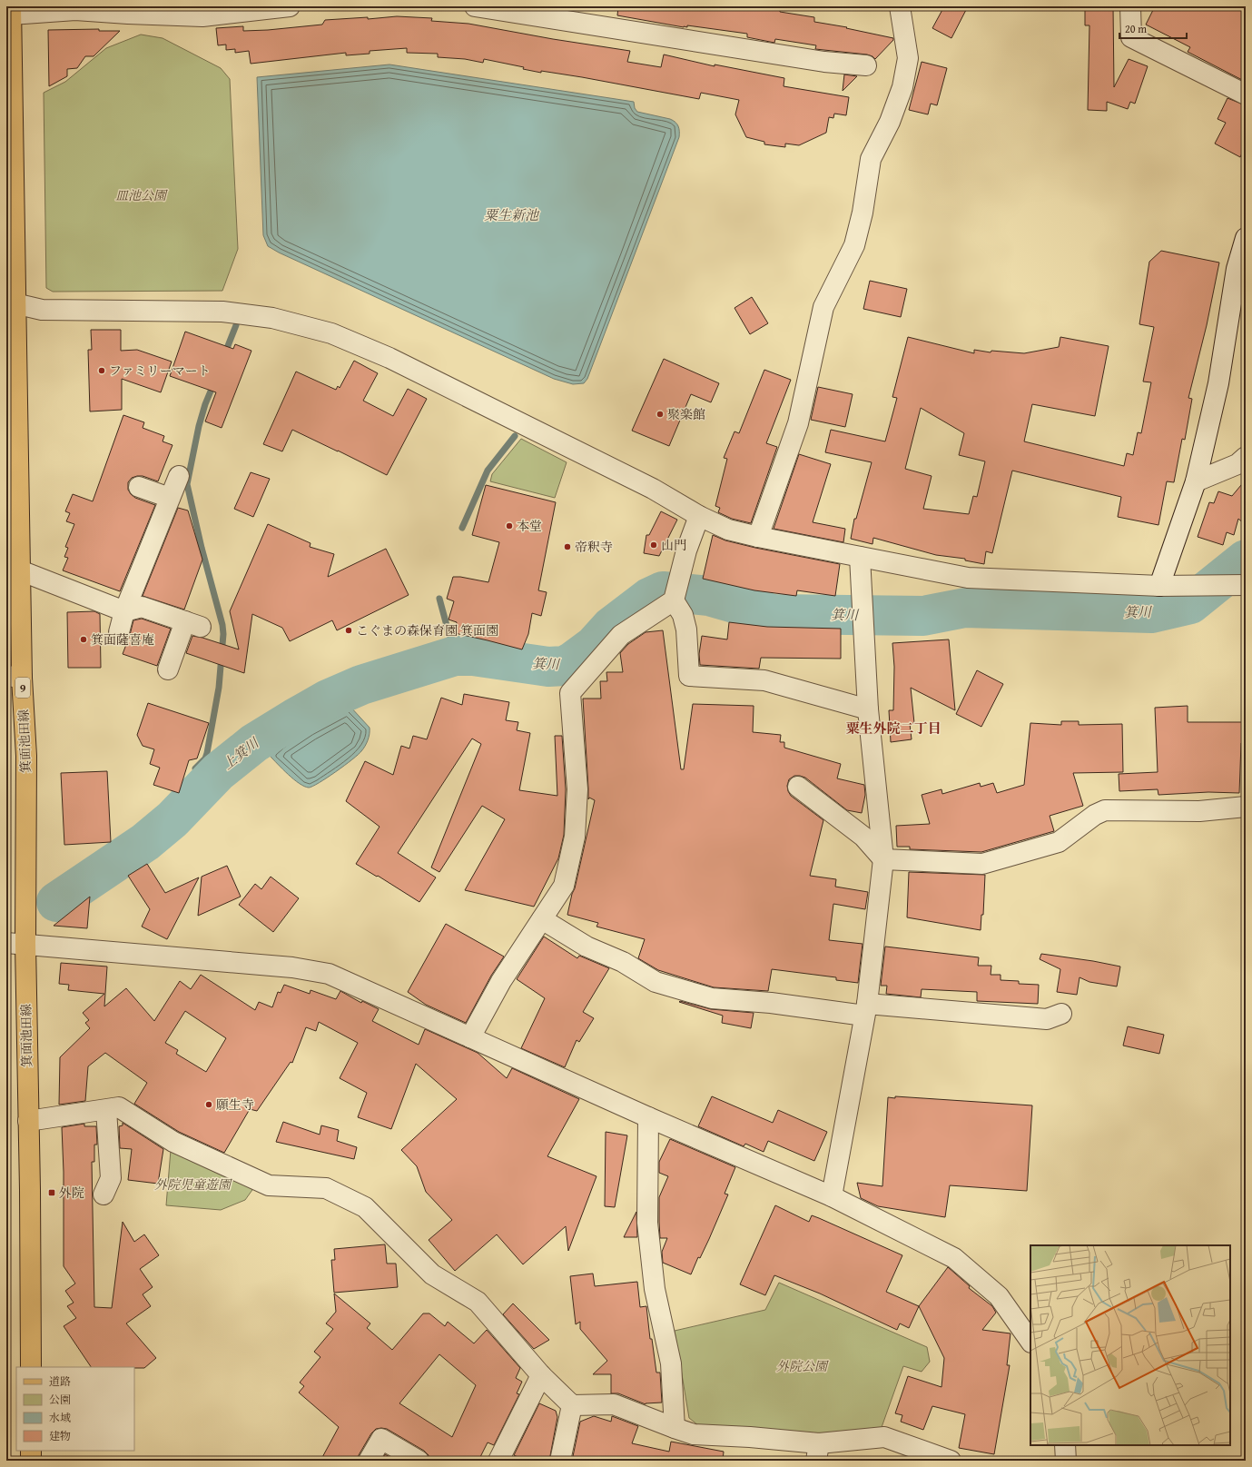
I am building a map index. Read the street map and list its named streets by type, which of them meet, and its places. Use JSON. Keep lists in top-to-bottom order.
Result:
{
  "streets": {
    "main road": ["9", "箕面池田線"]
  },
  "districts": ["粟生外院二丁目"],
  "water": ["粟生新池", "箕川", "上箕川"],
  "parks": ["皿池公園", "外院児童遊園", "外院公園"],
  "places": {
    "other": [
      "ファミリーマート",
      "聚楽館",
      "本堂",
      "山門",
      "帝釈寺",
      "こぐまの森保育園 箕面園",
      "箕面薩喜庵",
      "願生寺"
    ],
    "transit": ["外院"]
  },
  "legend": [
    "道路",
    "公園",
    "水域",
    "建物"
  ],
  "scale_bar": "20 m"
}
